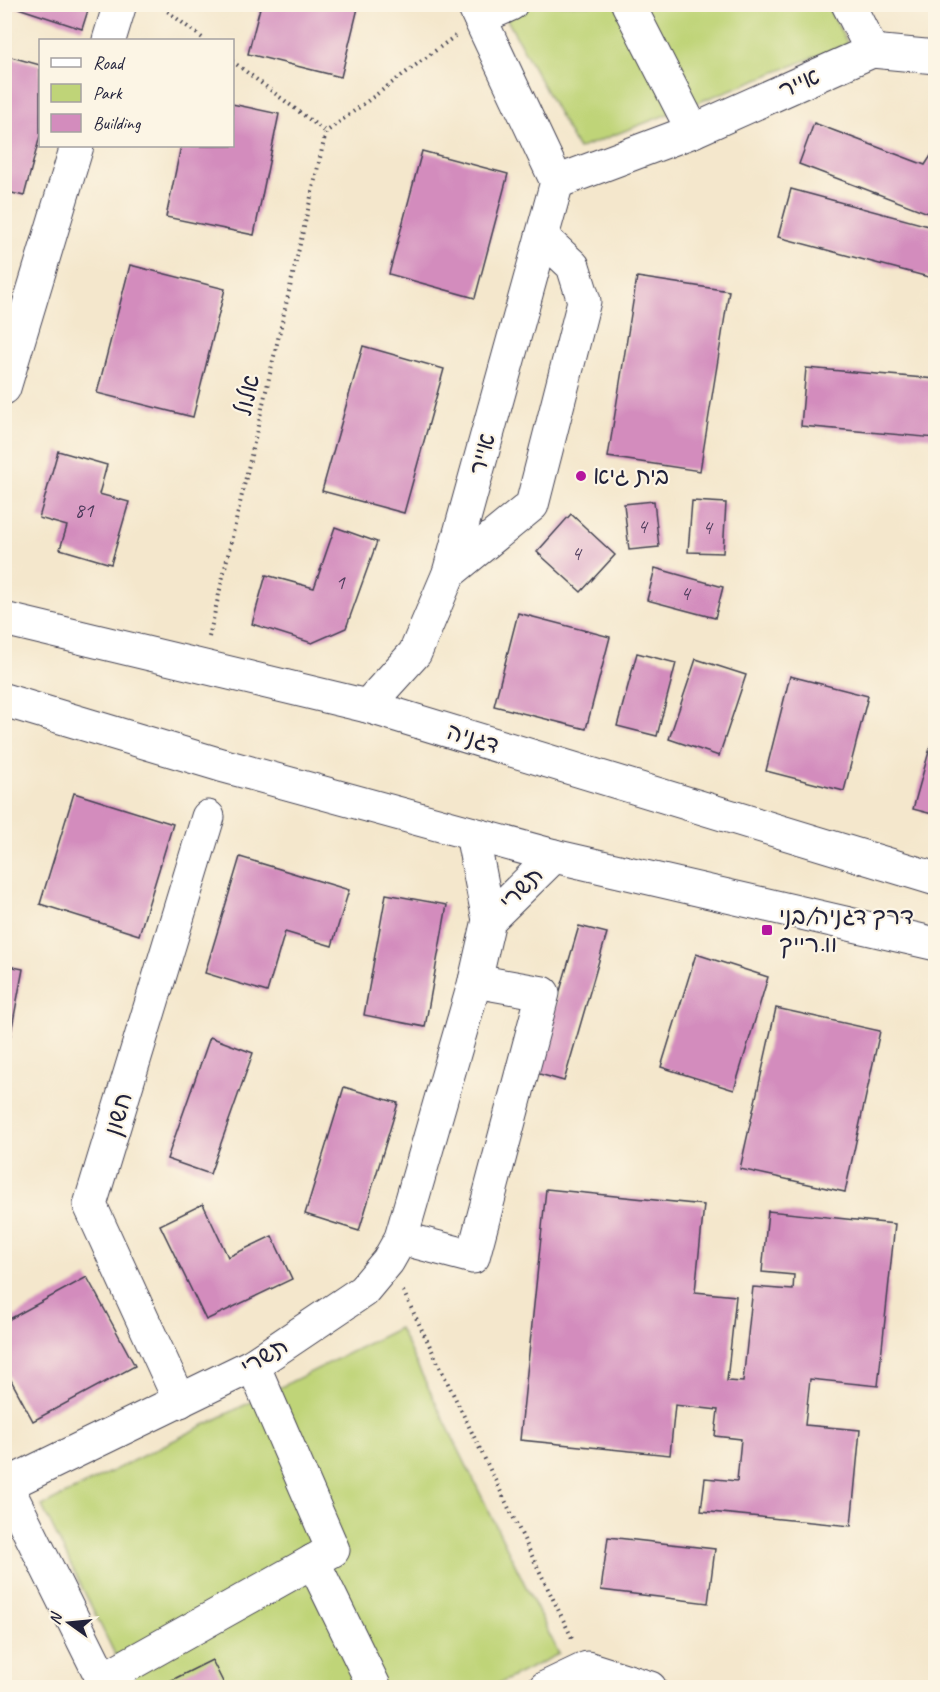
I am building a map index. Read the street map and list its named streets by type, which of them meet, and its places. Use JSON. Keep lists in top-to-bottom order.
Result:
{
  "streets": {
    "street": [
      "אייר",
      "דגניה",
      "תשרי",
      "חשון"
    ],
    "path": ["אלול"]
  },
  "crossings": [
    ["אייר", "דגניה"],
    ["אלול", "דגניה"],
    ["תשרי", "חשון"]
  ],
  "places": {
    "other": ["בית גיא"],
    "transit": ["דרך דגניה/בני וו.רייך"]
  },
  "house_numbers": [
    "81",
    "4",
    "4",
    "4",
    "1",
    "4"
  ],
  "legend": ["Road", "Park", "Building"],
  "north": "left"
}
